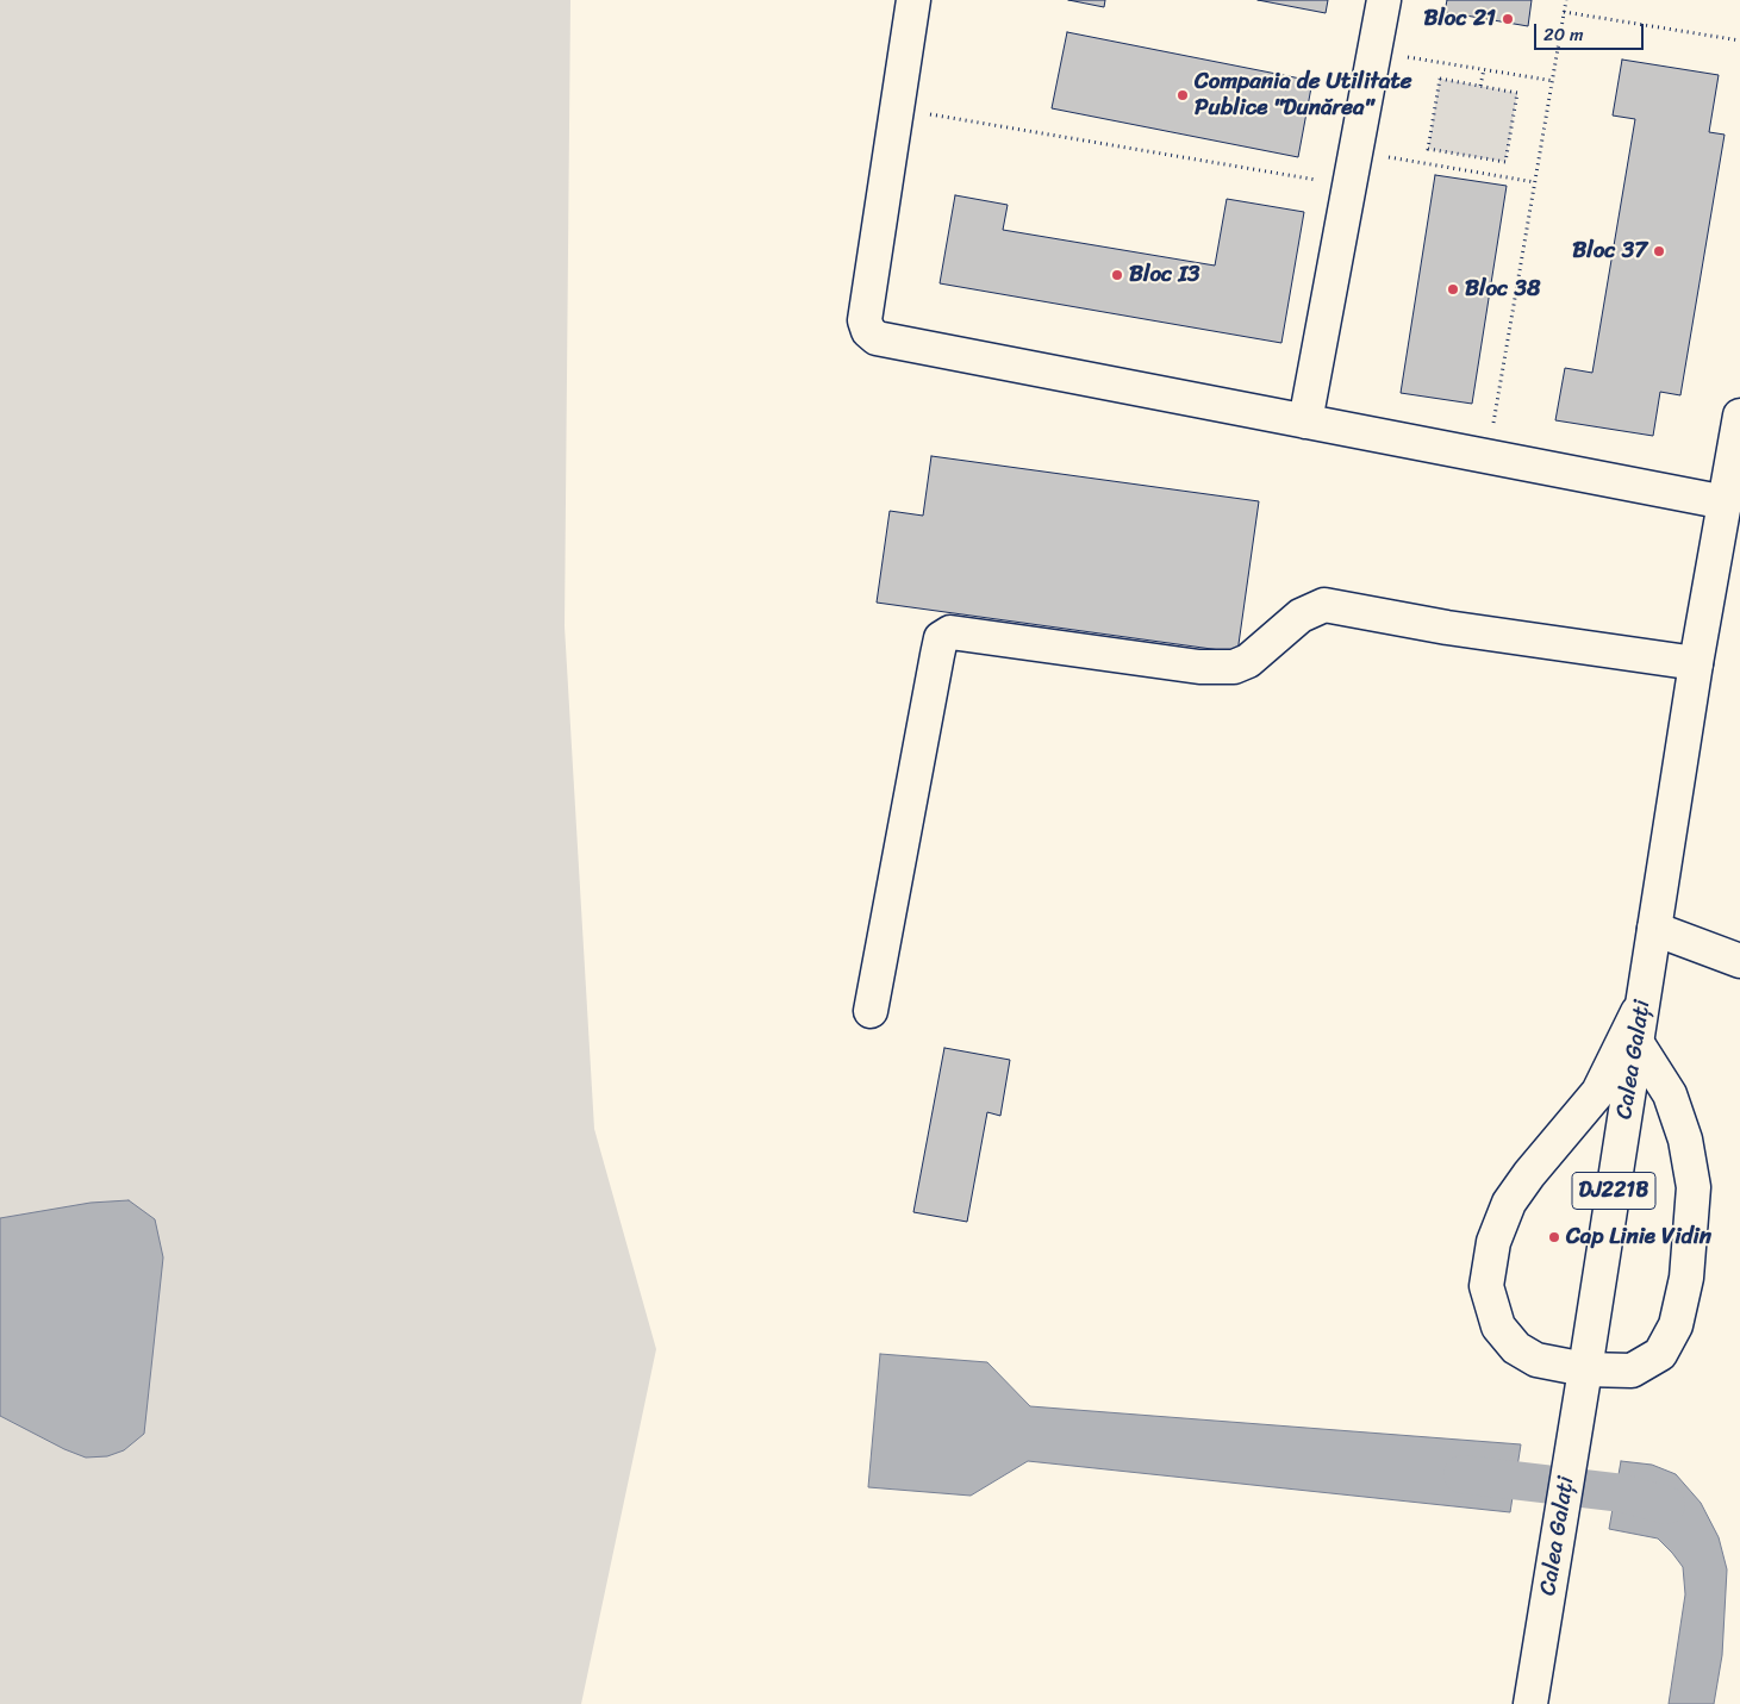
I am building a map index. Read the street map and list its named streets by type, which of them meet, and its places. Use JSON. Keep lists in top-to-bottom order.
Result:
{
  "streets": {
    "street": ["Calea Galați", "DJ221B"]
  },
  "places": [
    "Bloc 21",
    "Compania de Utilitate Publice \"Dunărea\"",
    "Bloc 37",
    "Bloc I3",
    "Bloc 38",
    "Cap Linie Vidin"
  ],
  "scale_bar": "20 m"
}
